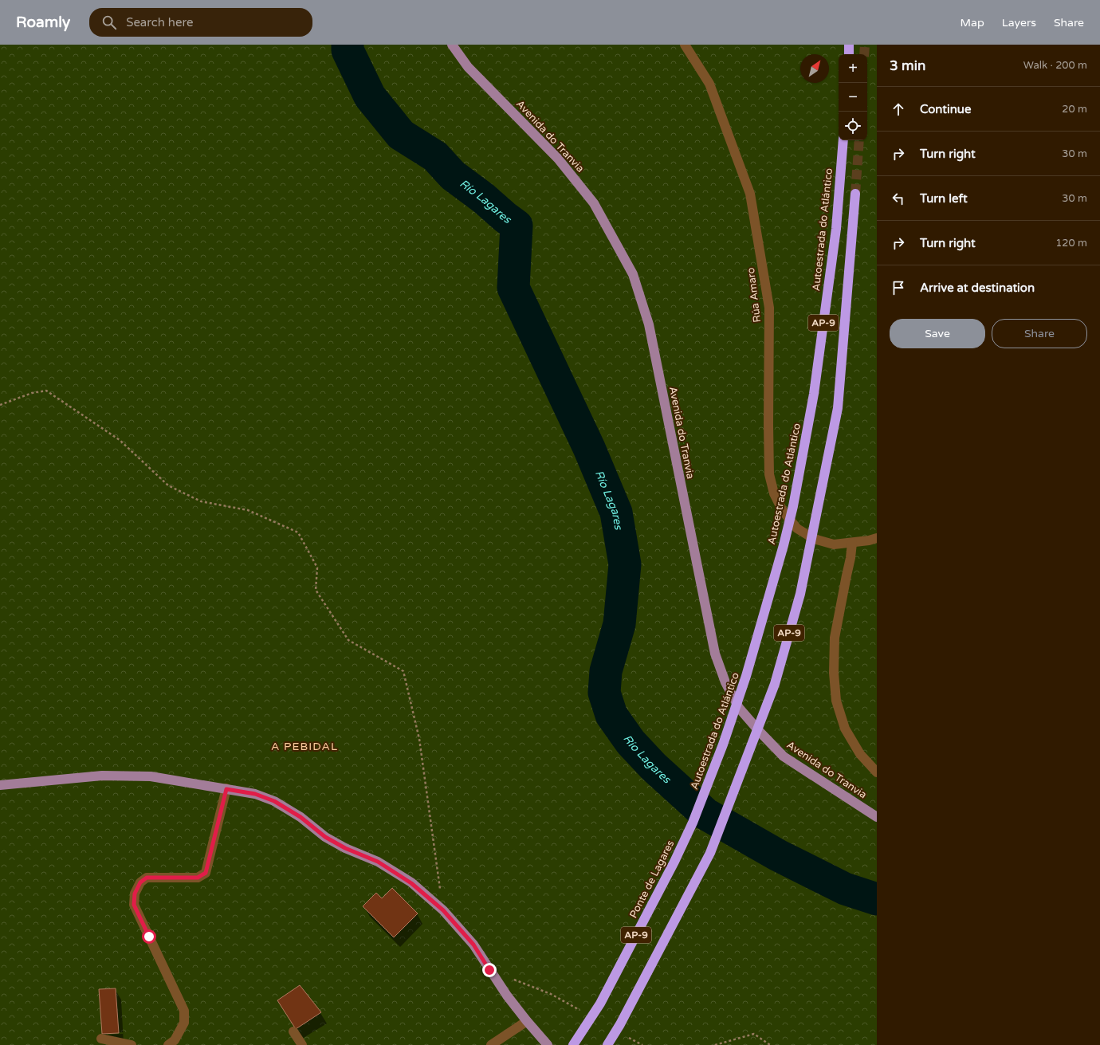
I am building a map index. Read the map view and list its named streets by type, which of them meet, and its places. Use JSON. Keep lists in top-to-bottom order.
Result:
{
  "streets": {
    "highway": ["Autoestrada do Atlántico", "AP-9", "Ponte de Lagares"],
    "main road": ["Avenida do Tranvia"],
    "street": ["Rúa Amaro"]
  },
  "crossings": [
    ["Autoestrada do Atlántico", "Ponte de Lagares"]
  ],
  "districts": ["A PEBIDAL"],
  "water": ["Río Lagares"],
  "north": "top right",
  "page": {
    "header": "Roamly",
    "search": "Search here",
    "nav": ["Map", "Layers", "Share"],
    "heading": ["3 min", "Walk · 200 m"],
    "map_buttons": ["+", "−"],
    "list": [
      ["Continue", "20 m"],
      ["Turn right", "30 m"],
      ["Turn left", "30 m"],
      ["Turn right", "120 m"],
      "Arrive at destination"
    ],
    "buttons": ["Save", "Share"]
  }
}
